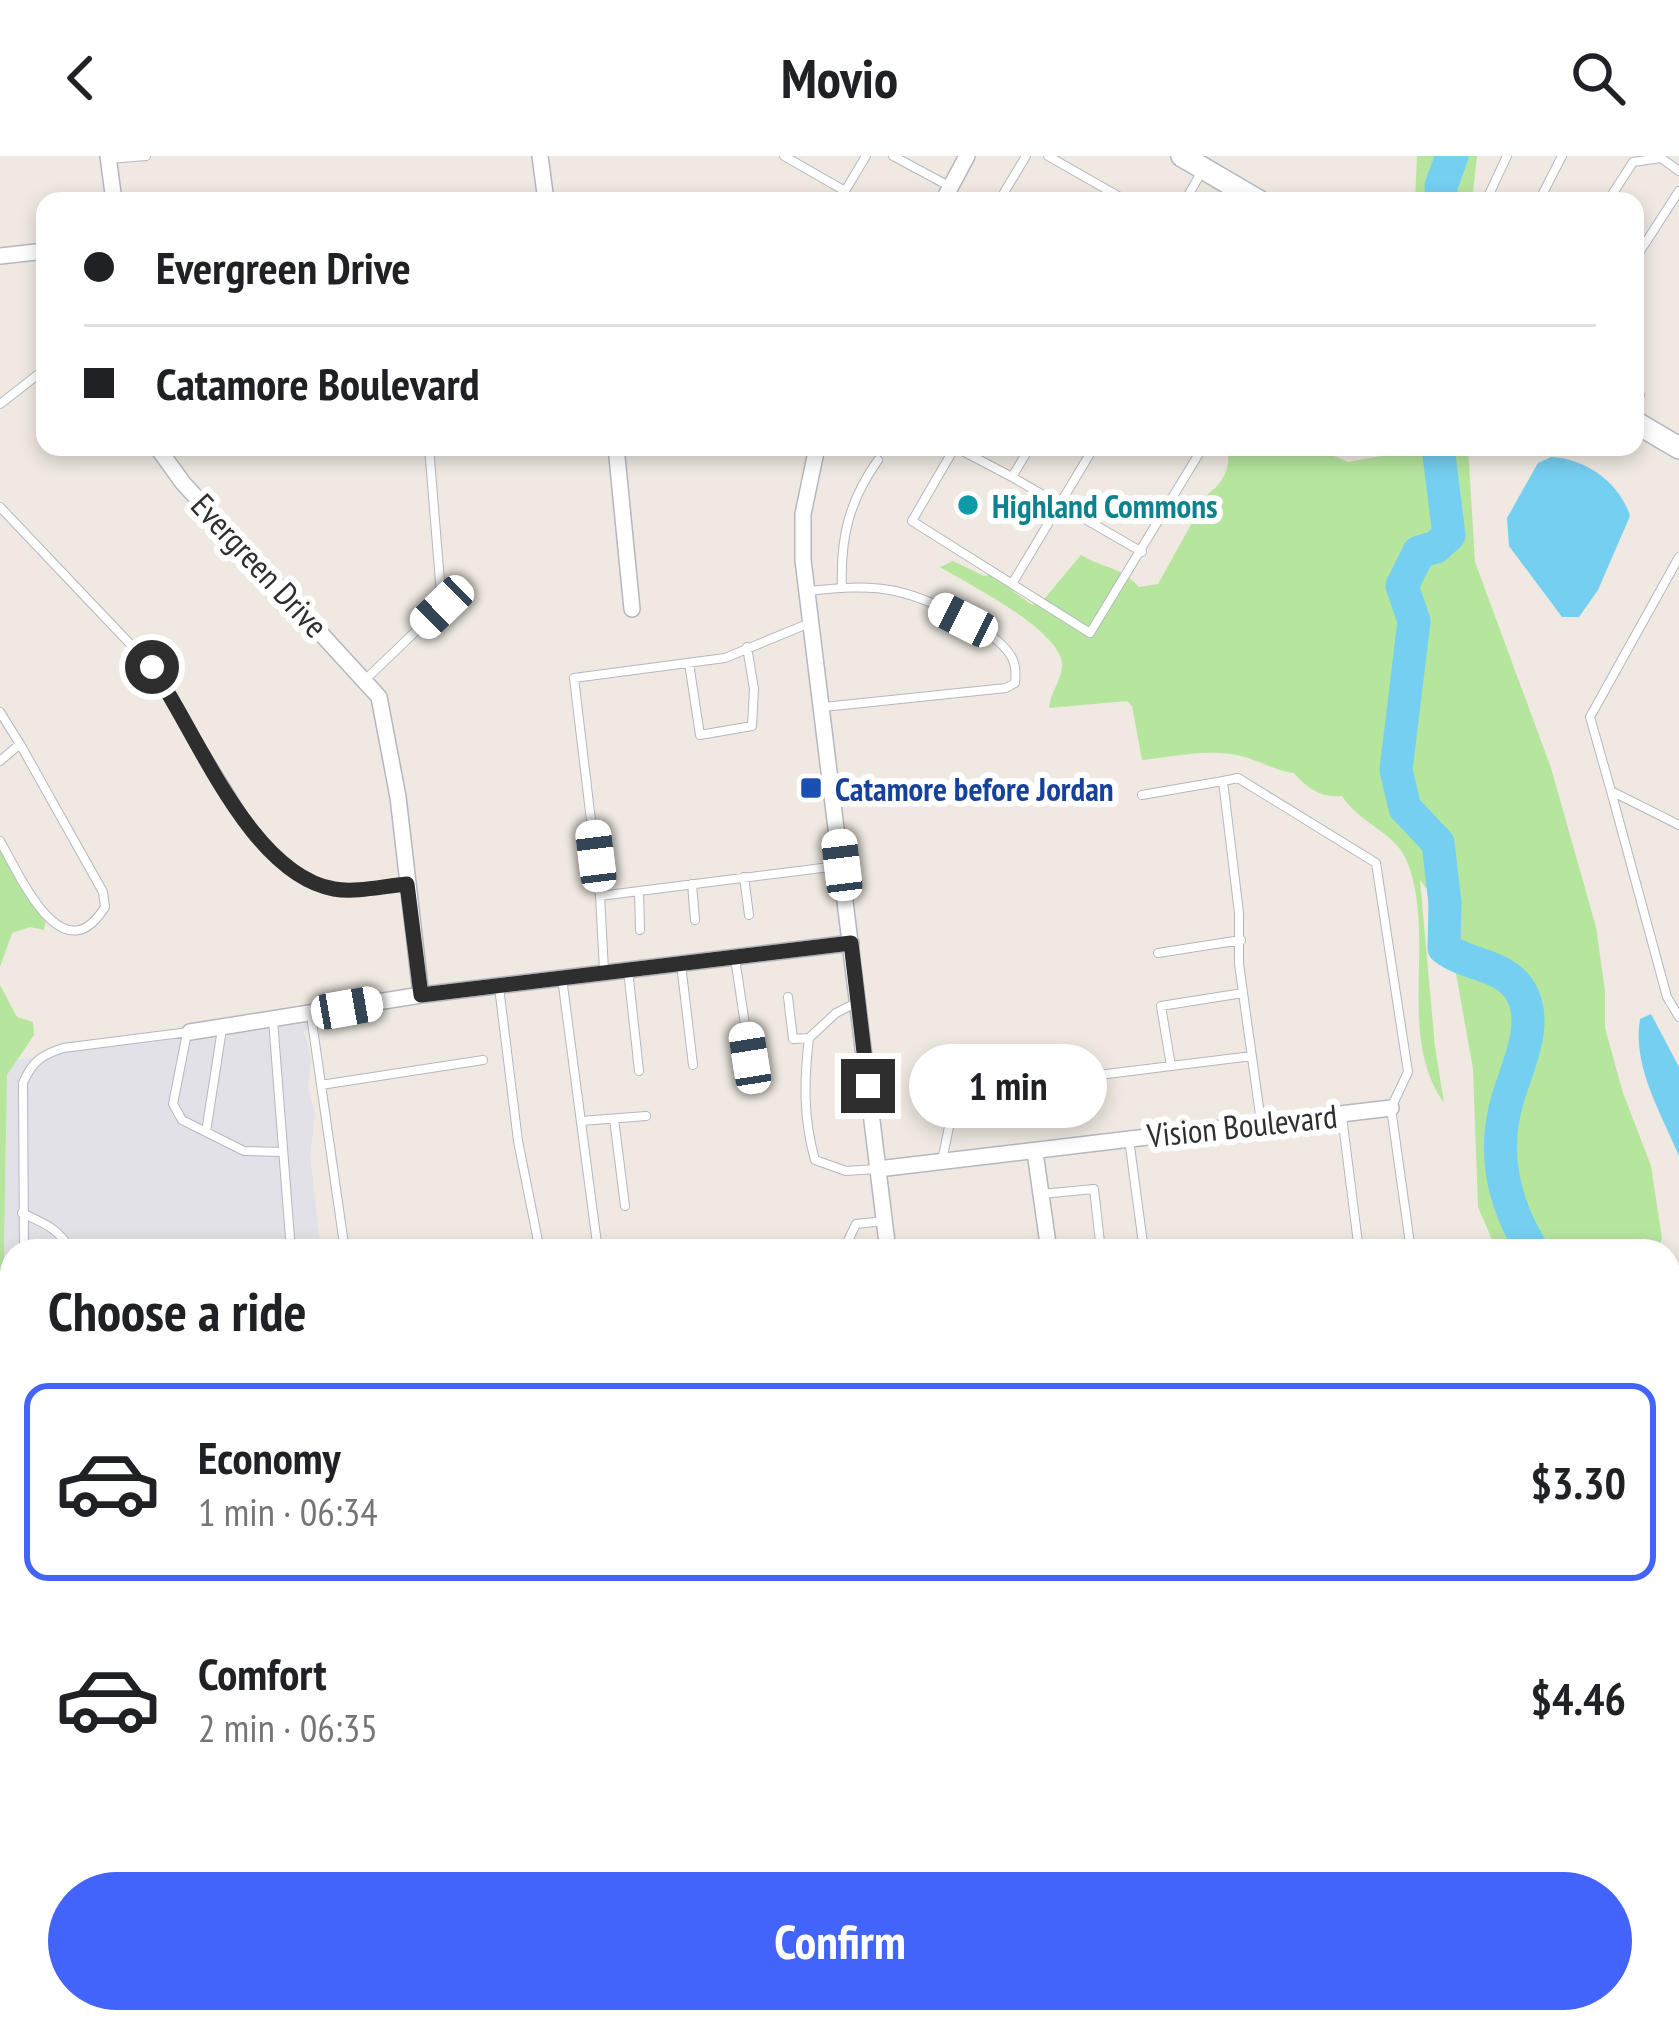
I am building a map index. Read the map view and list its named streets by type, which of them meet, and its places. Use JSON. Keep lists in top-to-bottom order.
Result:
{
  "streets": {
    "street": ["Evergreen Drive", "Vision Boulevard"]
  },
  "places": {
    "other": ["Highland Commons"],
    "transit": ["Catamore before Jordan"]
  },
  "page": {
    "header": "Movio",
    "banner": ["Evergreen Drive", "Catamore Boulevard"],
    "bubble": "1 min",
    "heading": "Choose a ride",
    "list": [
      {
        "name": "Economy",
        "note": "1 min · 06:34",
        "value": "$3.30"
      },
      {
        "name": "Comfort",
        "note": "2 min · 06:35",
        "value": "$4.46"
      }
    ],
    "buttons": "Confirm"
  }
}
